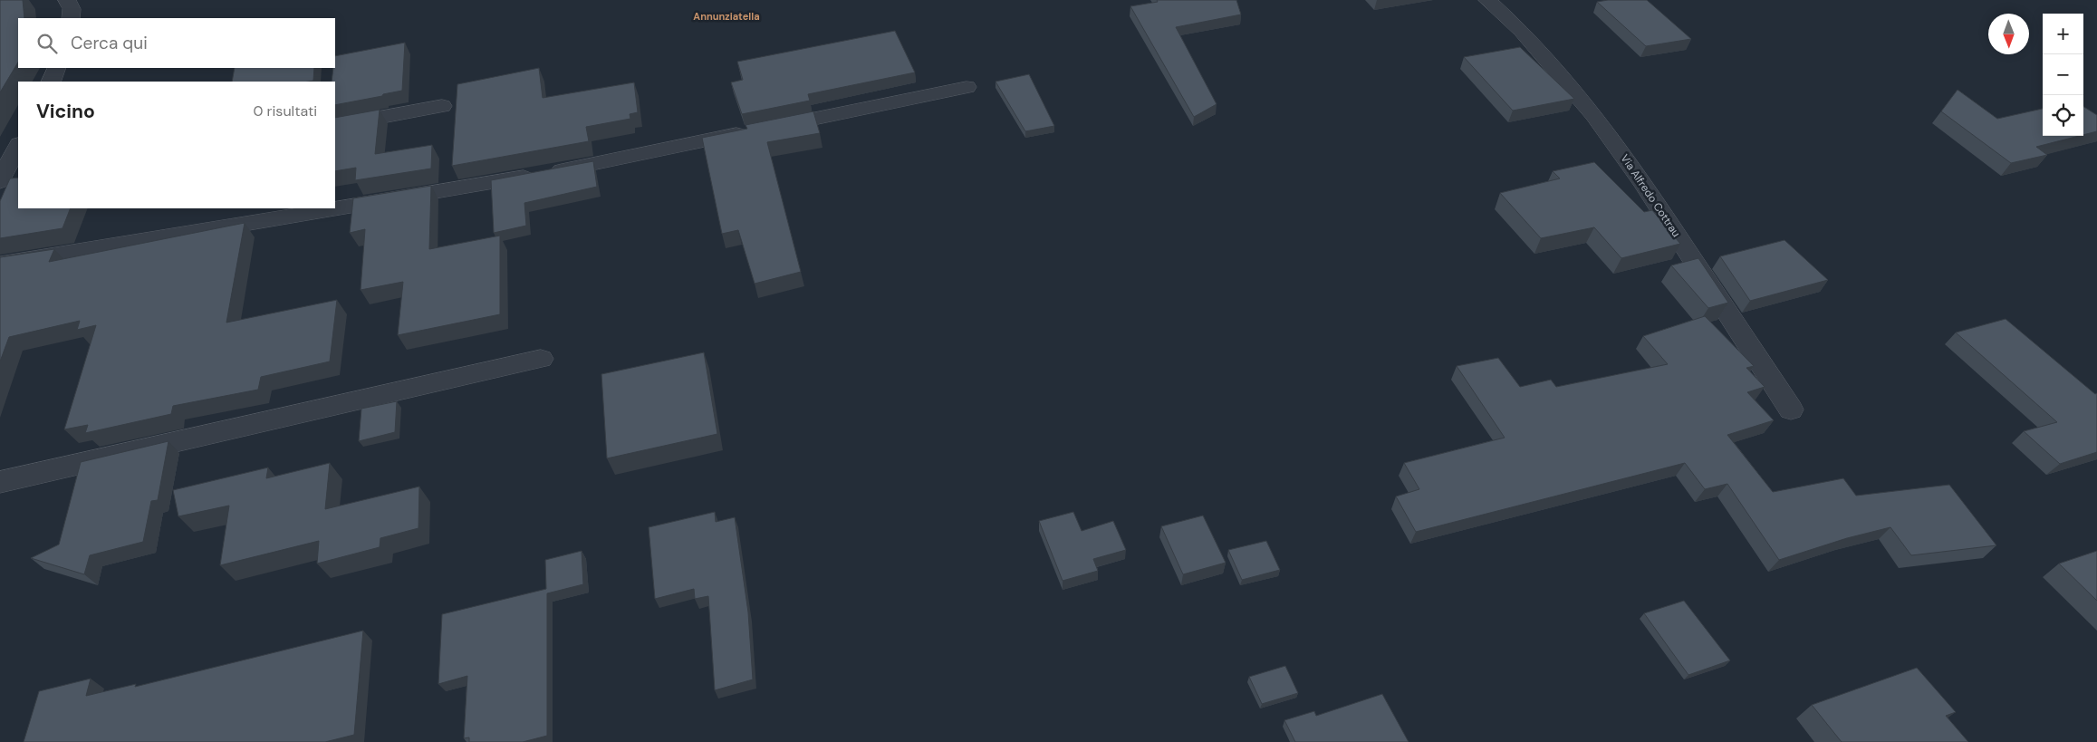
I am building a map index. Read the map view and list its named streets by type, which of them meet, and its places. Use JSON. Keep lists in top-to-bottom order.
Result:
{
  "streets": {
    "street": ["Via Alfredo Cottrau"]
  },
  "districts": ["Annunziatella"],
  "north": "bottom",
  "page": {
    "map_buttons": ["+", "−"],
    "search": "Cerca qui",
    "heading": ["Vicino", "0 risultati"]
  }
}
